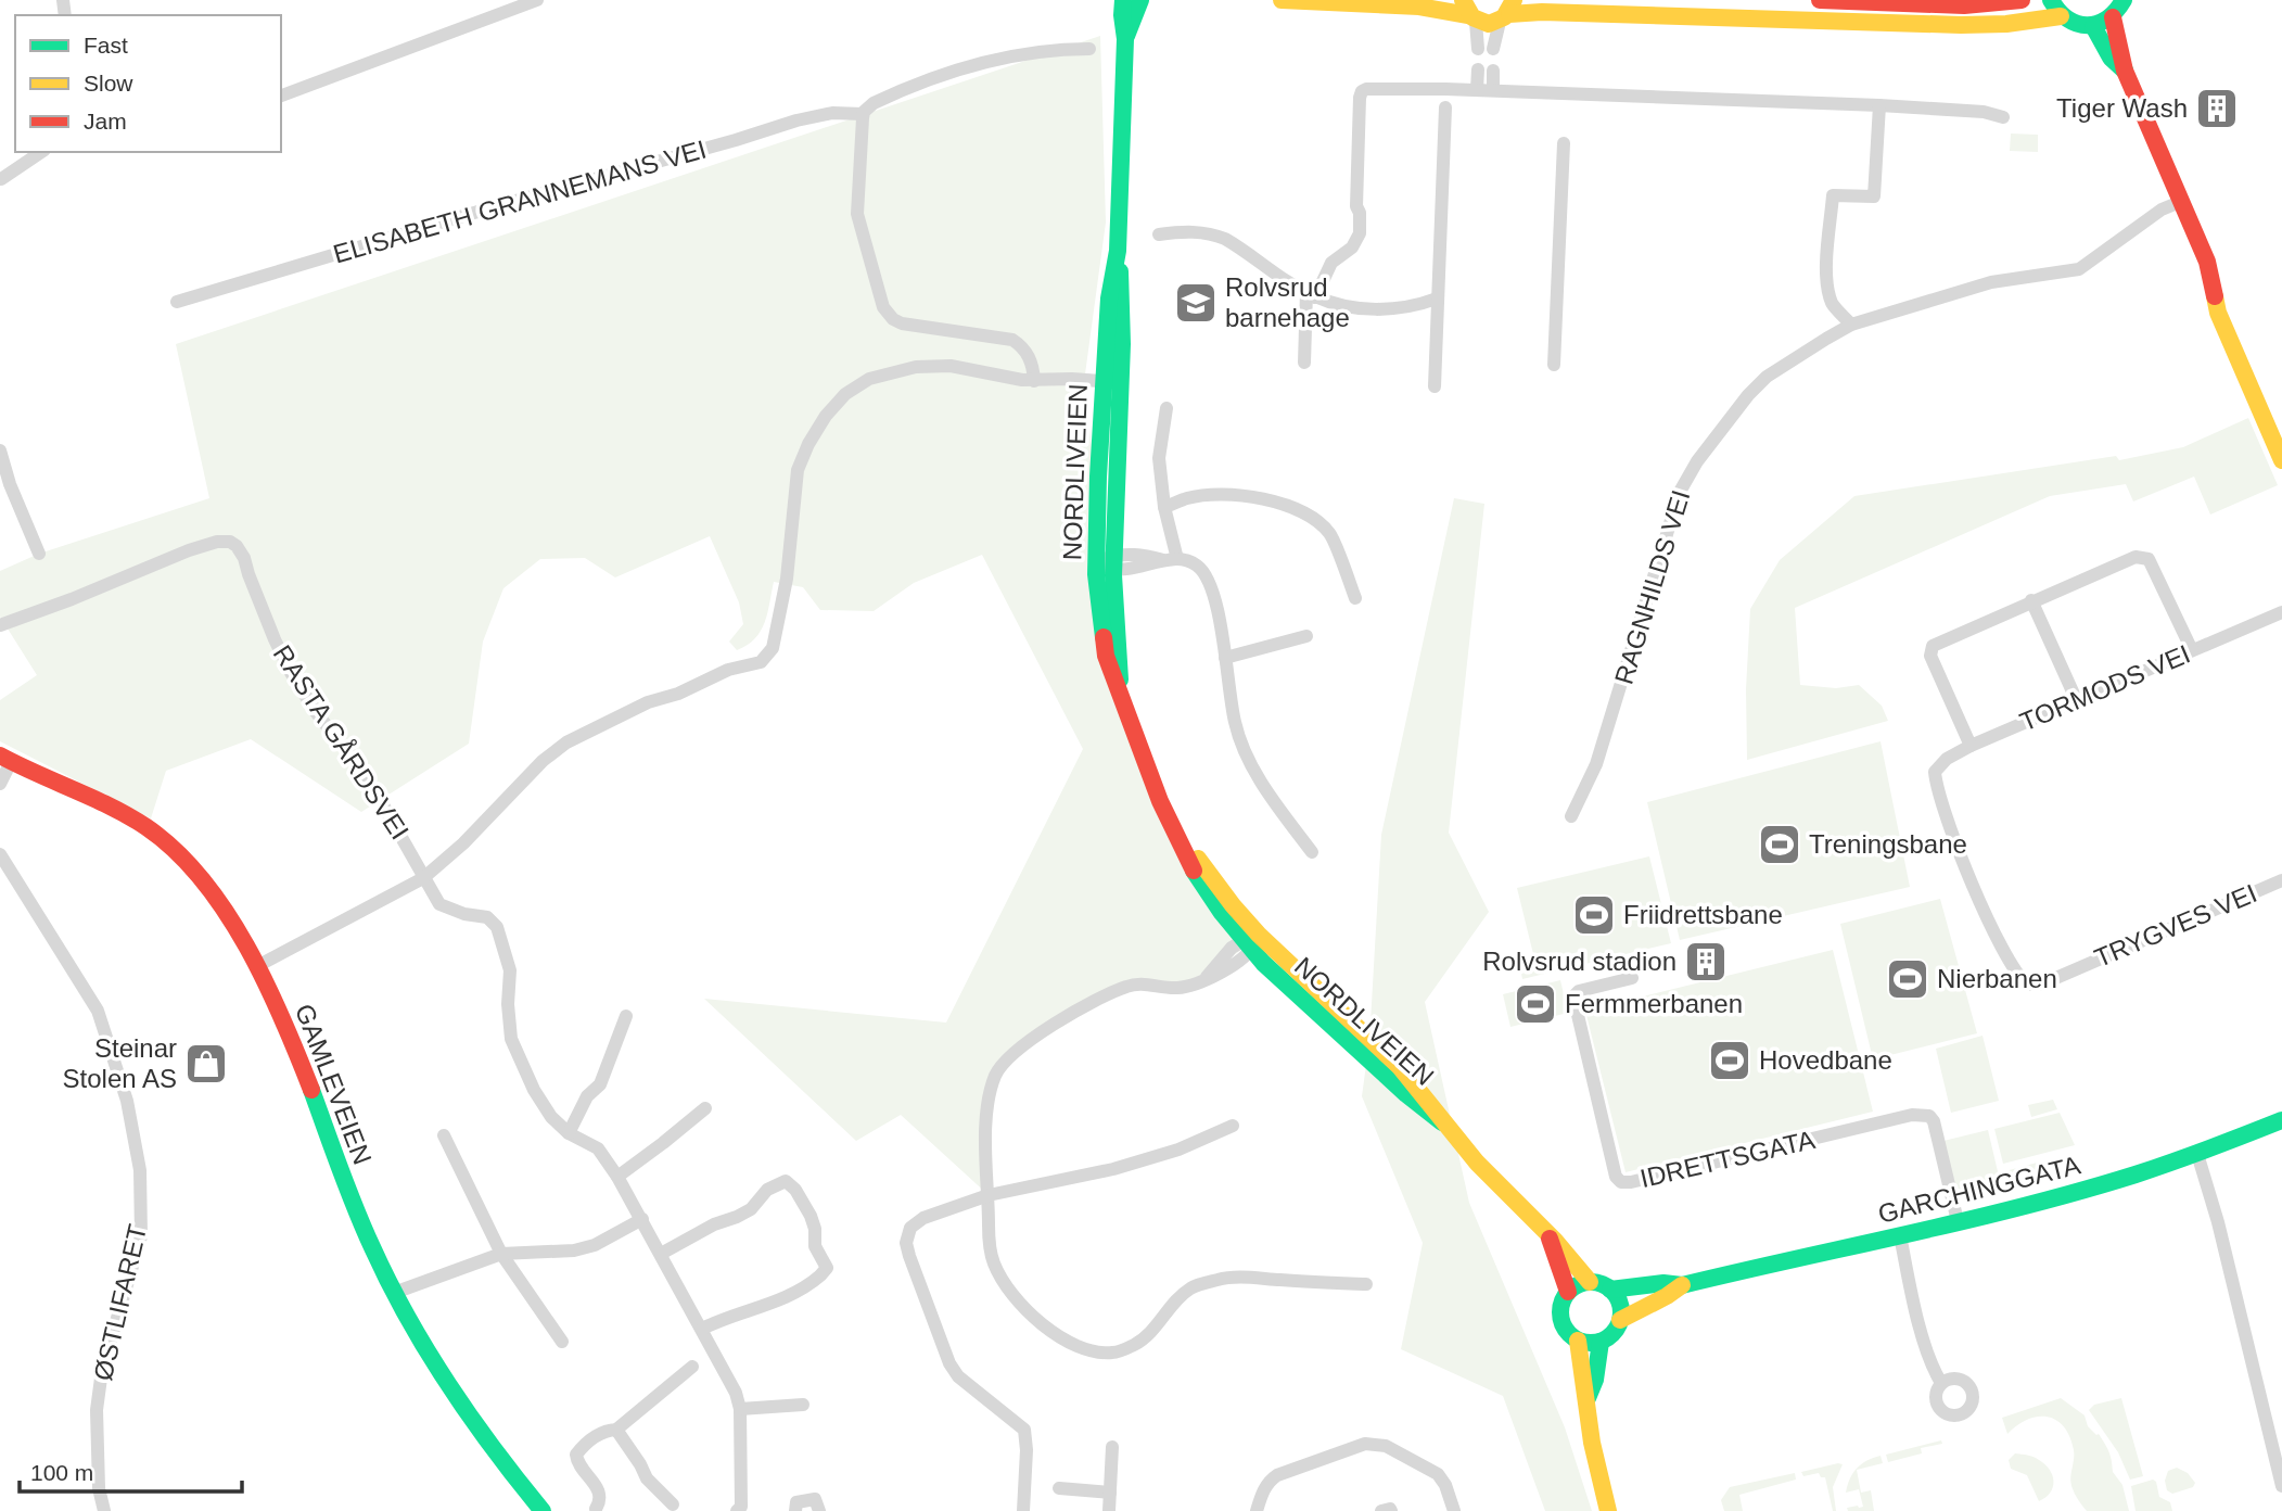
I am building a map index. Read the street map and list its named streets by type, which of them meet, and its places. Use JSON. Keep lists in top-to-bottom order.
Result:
{
  "streets": {
    "main road": ["NORDLIVEIEN", "GAMLEVEIEN", "GARCHINGGATA"],
    "street": [
      "ELISABETH GRANNEMANS VEI",
      "RAGNHILDS VEI",
      "TORMODS VEI",
      "RASTA GÅRDSVEI",
      "TRYGVES VEI",
      "IDRETTSGATA",
      "ØSTLIFARET"
    ]
  },
  "crossings": [
    ["NORDLIVEIEN", "GARCHINGGATA"],
    ["TORMODS VEI", "TRYGVES VEI"],
    ["IDRETTSGATA", "GARCHINGGATA"]
  ],
  "places": {
    "building": ["Tiger Wash", "Rolvsrud stadion"],
    "school or university": ["Rolvsrud barnehage"],
    "sports": [
      "Treningsbane",
      "Friidrettsbane",
      "Nierbanen",
      "Fermmerbanen",
      "Hovedbane"
    ],
    "shop": ["Steinar Stolen AS"]
  },
  "legend": ["Fast", "Slow", "Jam"],
  "scale_bar": "100 m"
}
